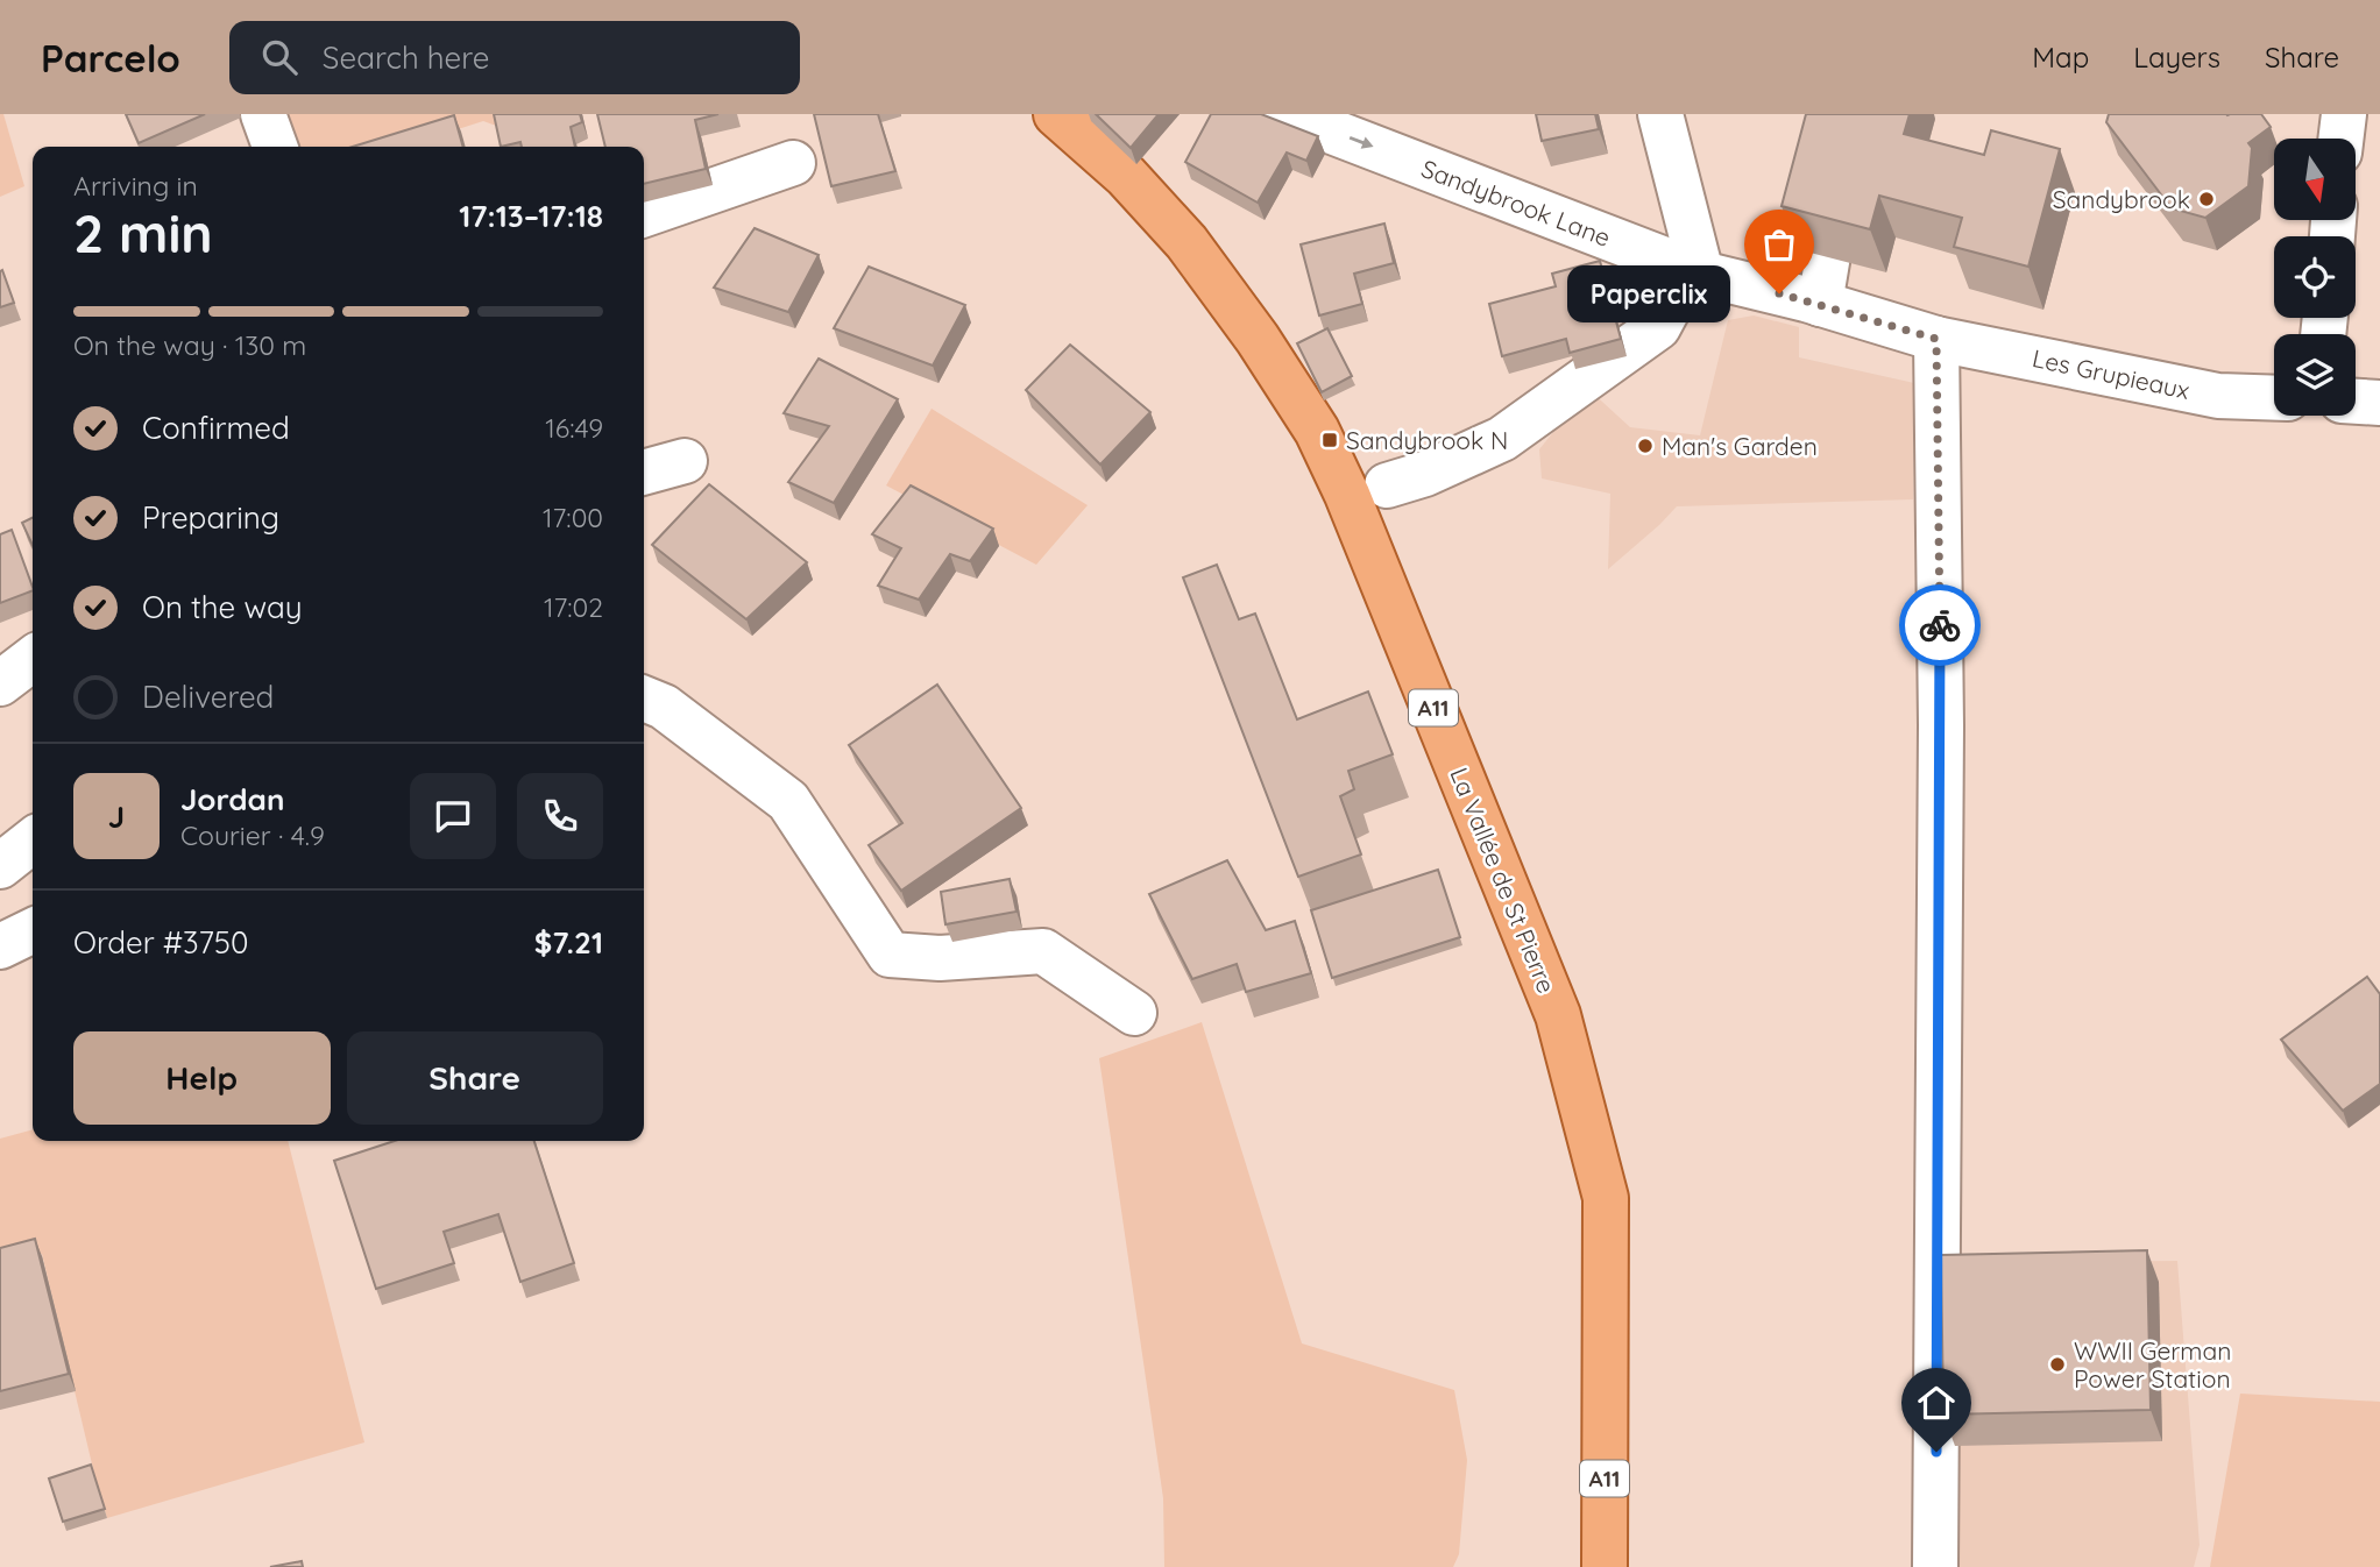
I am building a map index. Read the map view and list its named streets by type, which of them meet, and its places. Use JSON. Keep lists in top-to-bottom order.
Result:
{
  "streets": {
    "main road": ["A11", "La Vallée de St Pierre"],
    "street": ["Sandybrook Lane", "Les Grupieaux"]
  },
  "crossings": [
    ["Sandybrook Lane", "Les Grupieaux"]
  ],
  "one_way": ["Sandybrook Lane"],
  "places": {
    "other": [
      "Sandybrook",
      "Paperclix",
      "Man's Garden",
      "WWII German Power Station"
    ],
    "transit": ["Sandybrook N"]
  },
  "north": "bottom",
  "page": {
    "header": "Parcelo",
    "search": "Search here",
    "nav": ["Map", "Layers", "Share"],
    "heading": ["2 min", "Arriving in", "17:13–17:18"],
    "panel": [
      "Jordan",
      "Courier · 4.9",
      "Order #3750",
      "$7.21"
    ],
    "bubble": "Paperclix",
    "bar": "On the way · 130 m",
    "list": [
      ["Confirmed", "16:49"],
      ["Preparing", "17:00"],
      ["On the way", "17:02"],
      "Delivered"
    ],
    "round": "J",
    "buttons": ["Help", "Share"]
  }
}
